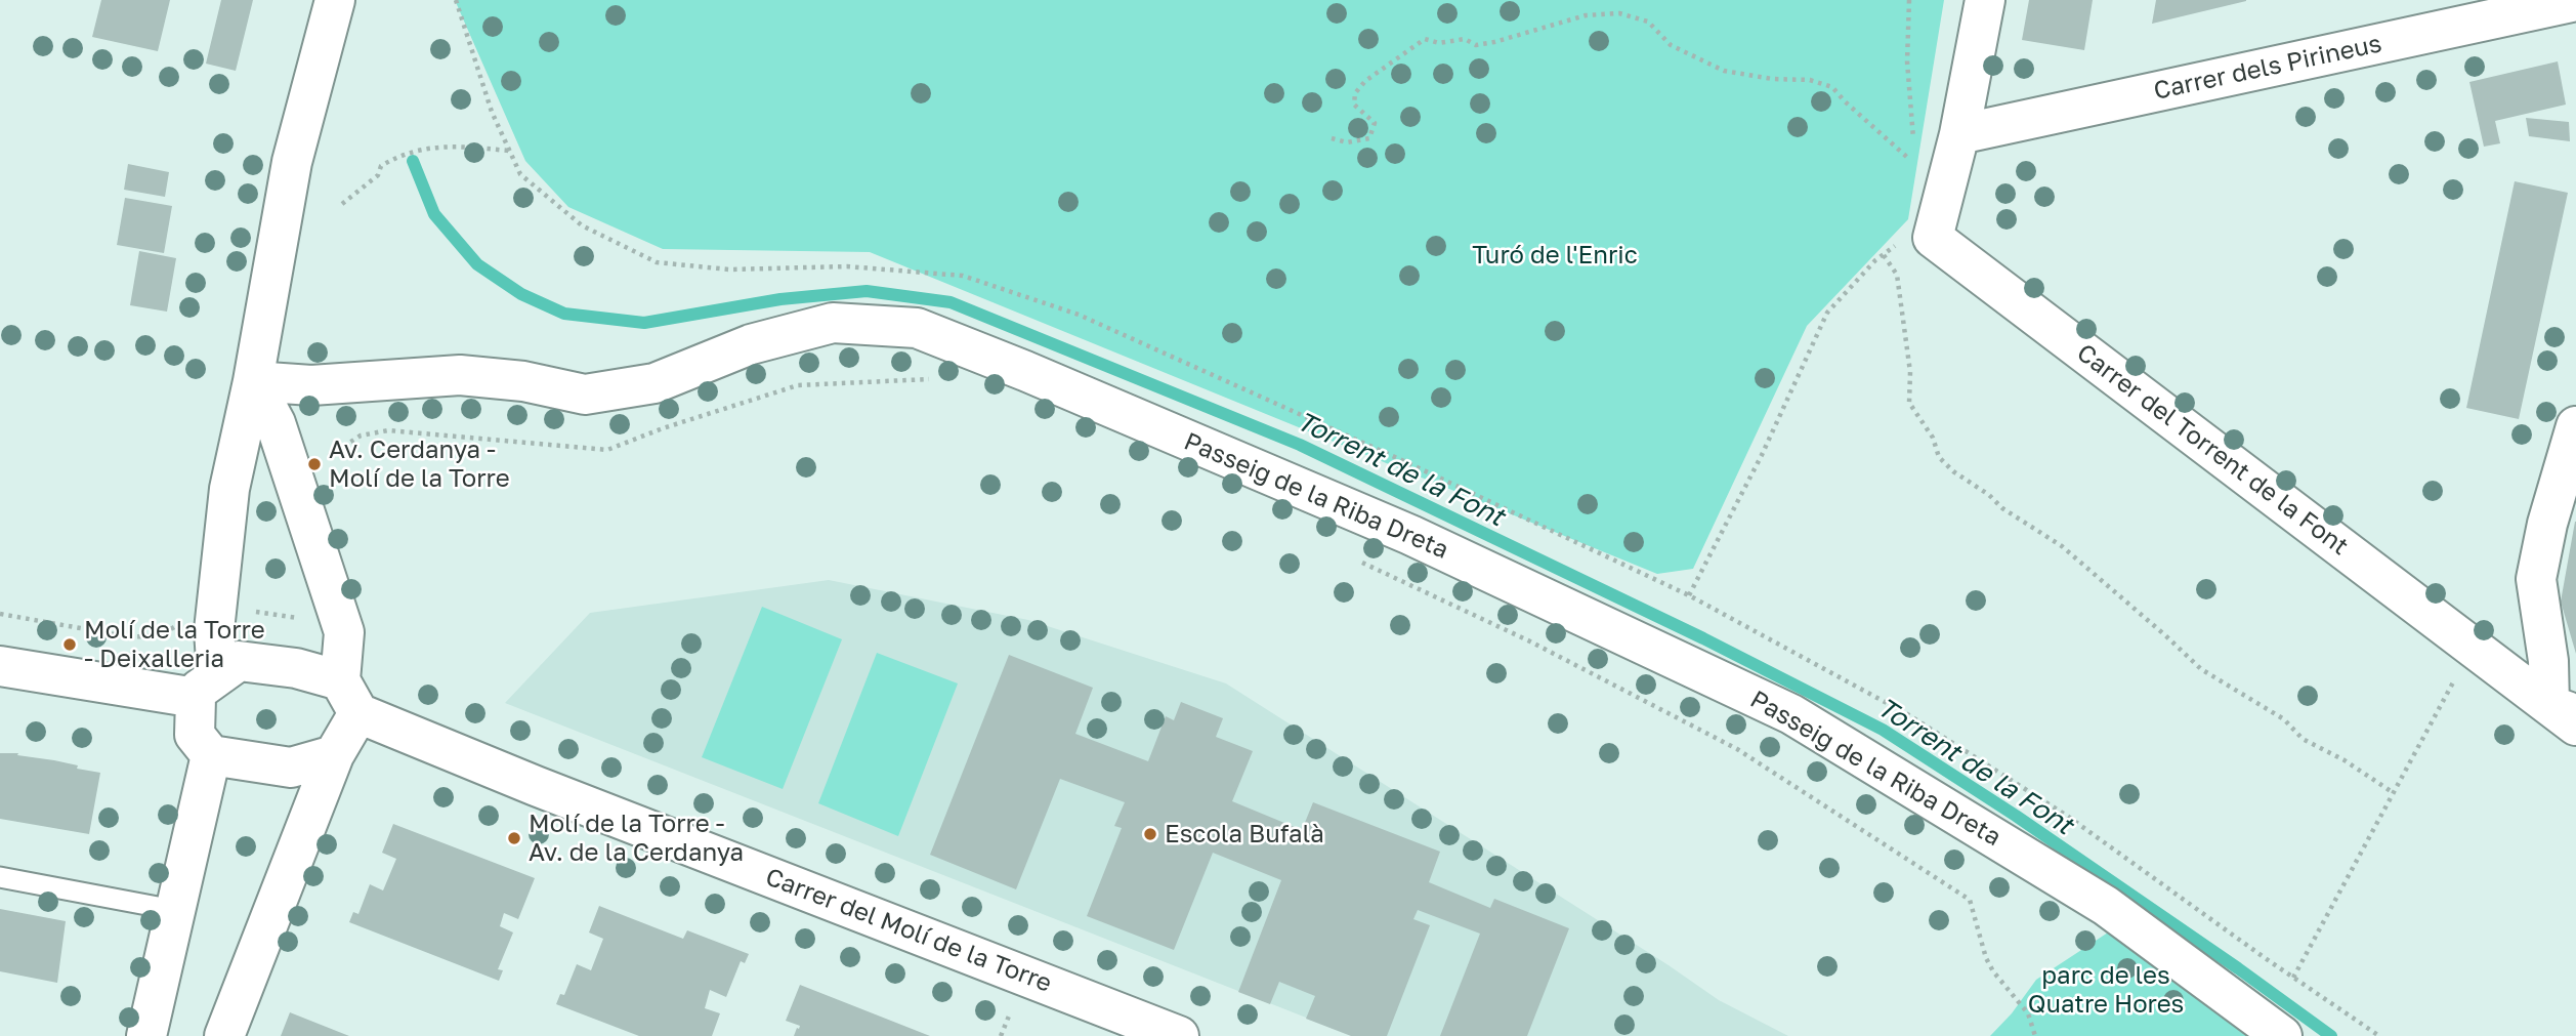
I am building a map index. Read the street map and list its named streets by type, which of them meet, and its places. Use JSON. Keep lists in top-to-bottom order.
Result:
{
  "streets": {
    "street": [
      "Carrer dels Pirineus",
      "Carrer del Torrent de la Font",
      "Passeig de la Riba Dreta",
      "Carrer del Molí de la Torre"
    ]
  },
  "crossings": [
    ["Carrer dels Pirineus", "Carrer del Torrent de la Font"]
  ],
  "water": ["Torrent de la Font"],
  "parks": ["Turó de l'Enric", "parc de les Quatre Hores"],
  "places": [
    "Av. Cerdanya - Molí de la Torre",
    "Molí de la Torre - Deixalleria",
    "Escola Bufalà",
    "Molí de la Torre - Av. de la Cerdanya"
  ]
}
